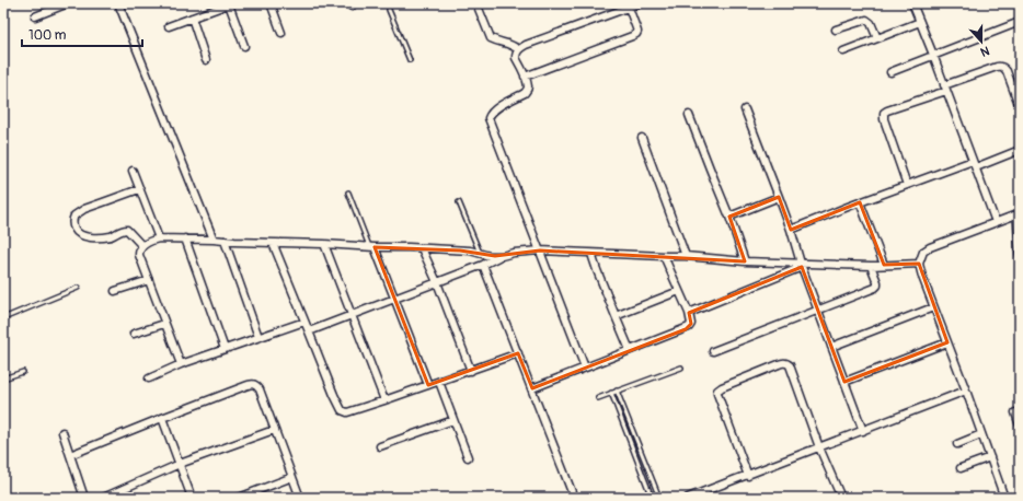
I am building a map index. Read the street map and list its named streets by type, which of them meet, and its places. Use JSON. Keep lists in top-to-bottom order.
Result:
{
  "scale_bar": "100 m",
  "north": "bottom"
}
